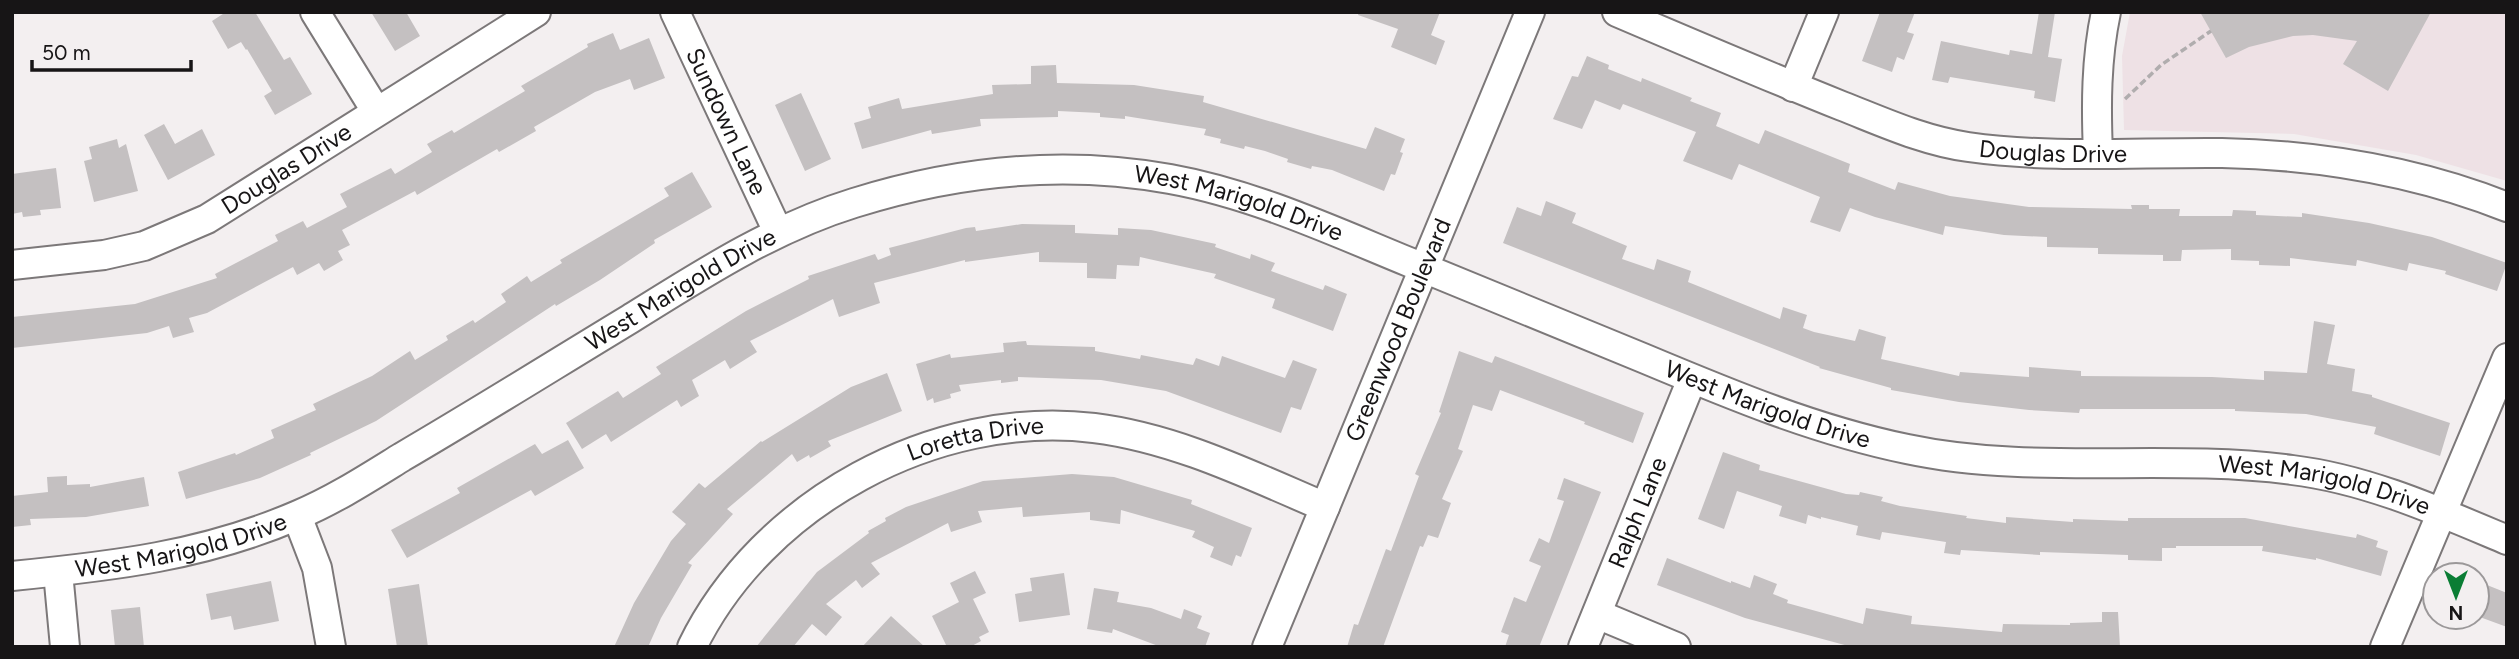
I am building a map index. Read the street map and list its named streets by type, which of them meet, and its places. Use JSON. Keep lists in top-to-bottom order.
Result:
{
  "streets": {
    "street": [
      "Sundown Lane",
      "Douglas Drive",
      "West Marigold Drive",
      "Greenwood Boulevard",
      "Loretta Drive",
      "Ralph Lane"
    ]
  },
  "crossings": [
    ["Sundown Lane", "West Marigold Drive"],
    ["West Marigold Drive", "Greenwood Boulevard"],
    ["West Marigold Drive", "Ralph Lane"],
    ["Greenwood Boulevard", "Loretta Drive"]
  ],
  "scale_bar": "50 m",
  "north": "bottom"
}
